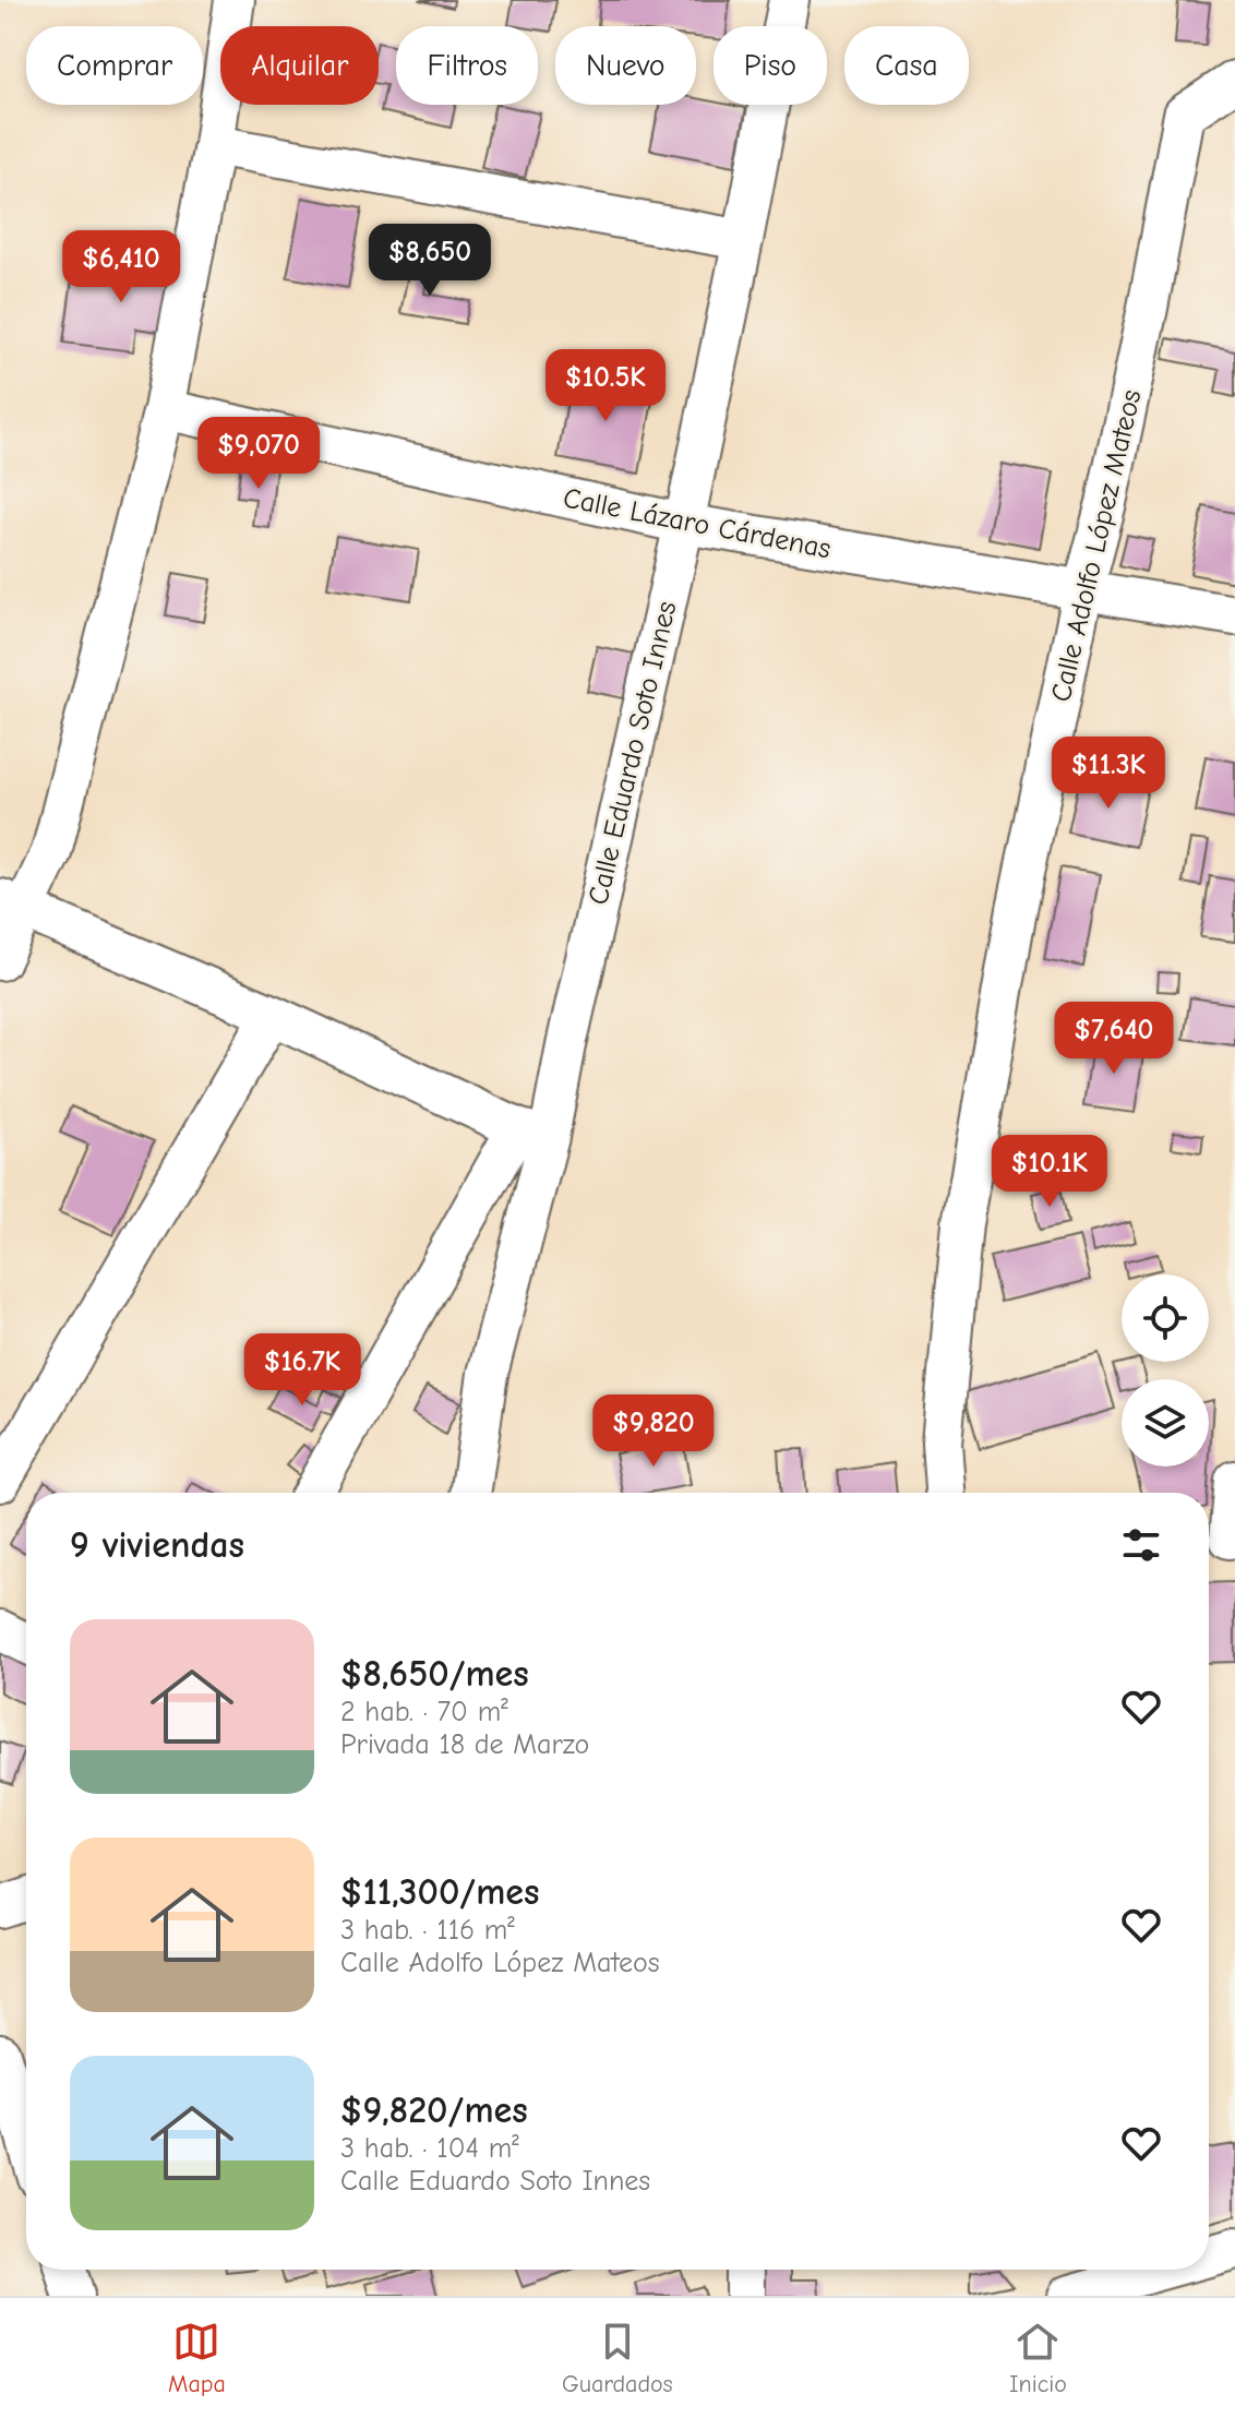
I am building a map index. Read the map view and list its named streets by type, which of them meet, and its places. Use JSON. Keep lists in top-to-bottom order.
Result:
{
  "streets": {
    "street": ["Calle Lázaro Cárdenas", "Calle Adolfo López Mateos", "Calle Eduardo Soto Innes"]
  },
  "crossings": [
    ["Calle Lázaro Cárdenas", "Calle Adolfo López Mateos"],
    ["Calle Lázaro Cárdenas", "Calle Eduardo Soto Innes"]
  ],
  "page": {
    "chip": [
      "Comprar",
      "Alquilar",
      "Filtros",
      "Nuevo",
      "Piso",
      "Casa"
    ],
    "price": [
      "$8,650",
      "$6,410",
      "$10.5K",
      "$9,070",
      "$11.3K",
      "$7,640",
      "$10.1K",
      "$16.7K",
      "$9,820"
    ],
    "heading": "9 viviendas",
    "list": [
      {
        "name": "$8,650/mes",
        "note": "2 hab. · 70 m² · Privada 18 de Marzo"
      },
      {
        "name": "$11,300/mes",
        "note": "3 hab. · 116 m² · Calle Adolfo López Mateos"
      },
      {
        "name": "$9,820/mes",
        "note": "3 hab. · 104 m² · Calle Eduardo Soto Innes"
      }
    ],
    "tabs": ["Mapa", "Guardados", "Inicio"]
  }
}
